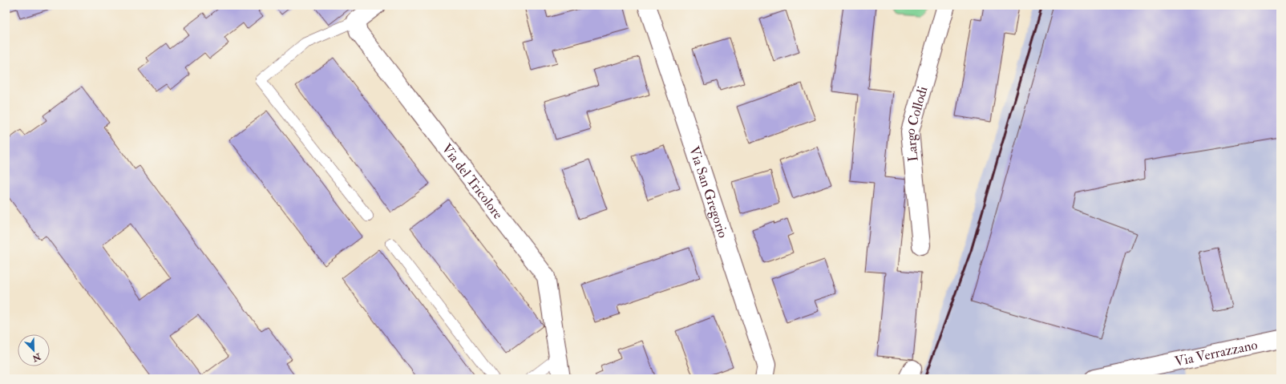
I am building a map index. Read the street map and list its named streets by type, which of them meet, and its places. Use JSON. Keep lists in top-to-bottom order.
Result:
{
  "streets": {
    "street": [
      "Largo Collodi",
      "Via del Tricolore",
      "Via San Gregorio",
      "Via Verrazzano"
    ]
  },
  "north": "bottom right"
}
